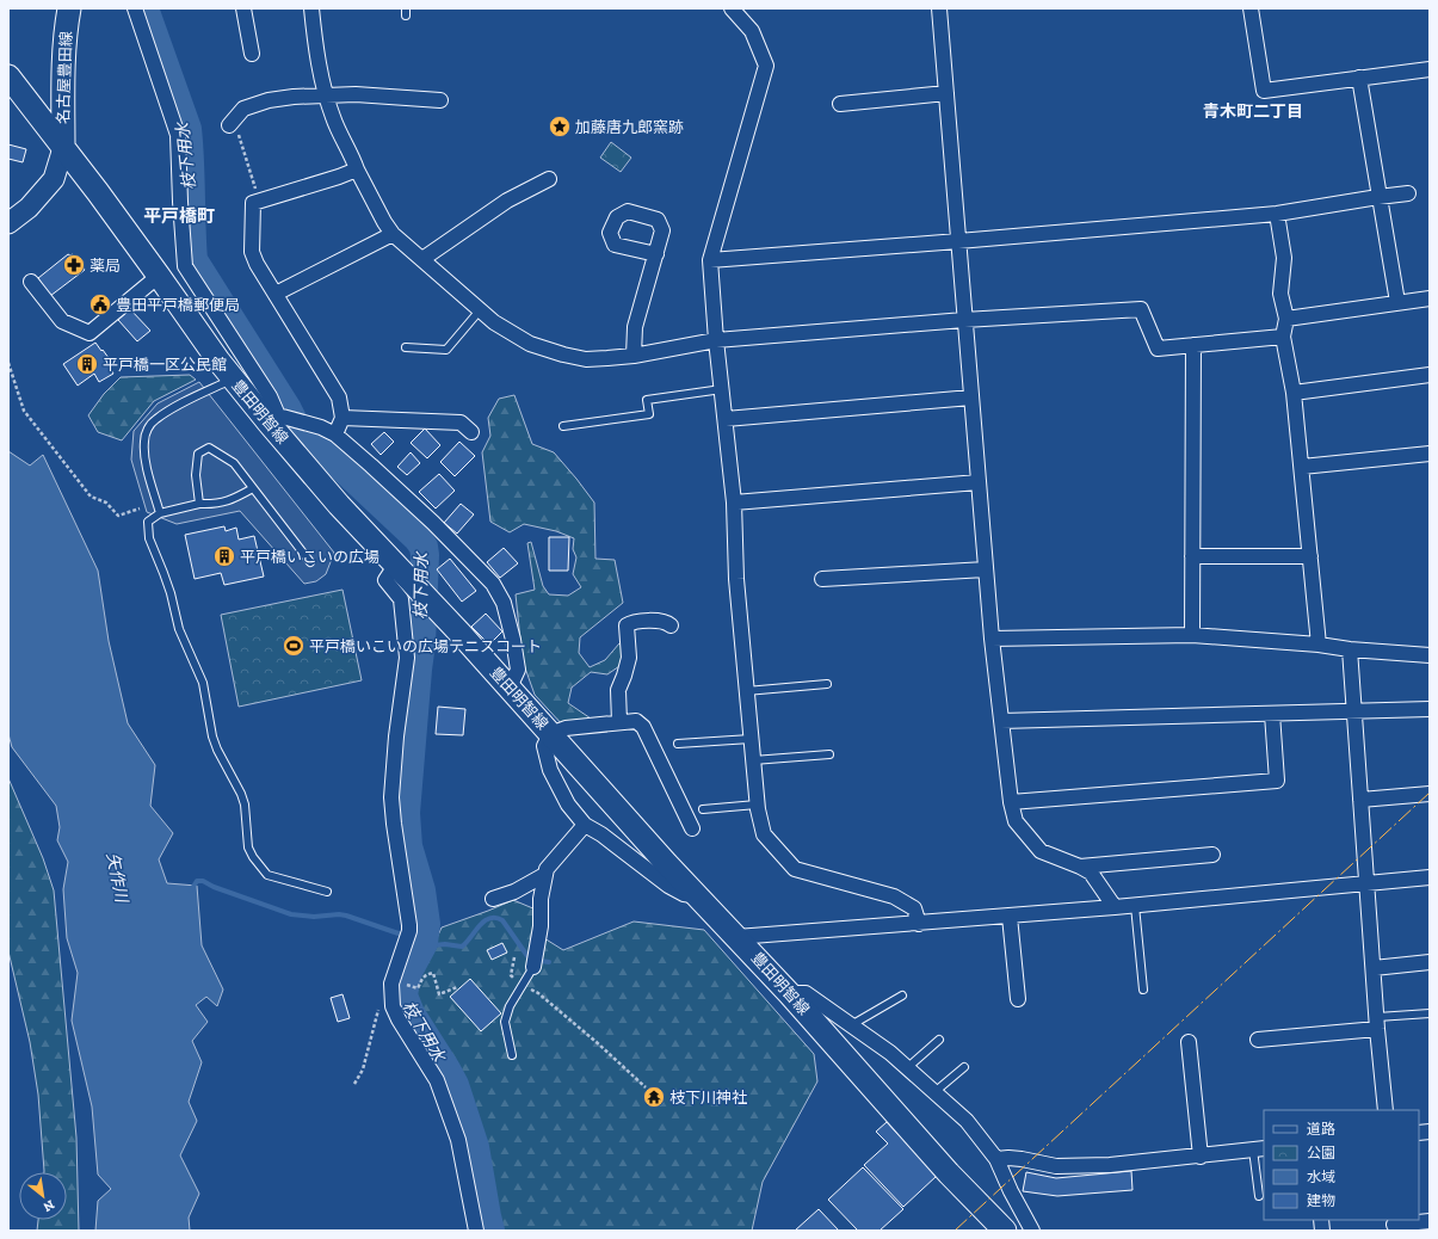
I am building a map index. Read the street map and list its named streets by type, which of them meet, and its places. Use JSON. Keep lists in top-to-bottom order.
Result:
{
  "streets": {
    "main road": ["名古屋豊田線", "豊田明智線"]
  },
  "crossings": [
    ["名古屋豊田線", "豊田明智線"]
  ],
  "districts": ["青木町二丁目", "平戸橋町"],
  "water": ["枝下用水", "矢作川"],
  "places": {
    "place": ["加藤唐九郎窯跡"],
    "pharmacy": ["薬局"],
    "public building": ["豊田平戸橋郵便局"],
    "building": ["平戸橋一区公民館", "平戸橋いこいの広場"],
    "sports": ["平戸橋いこいの広場テニスコート"],
    "temple": ["枝下川神社"]
  },
  "legend": [
    "道路",
    "公園",
    "水域",
    "建物"
  ],
  "north": "bottom right"
}
